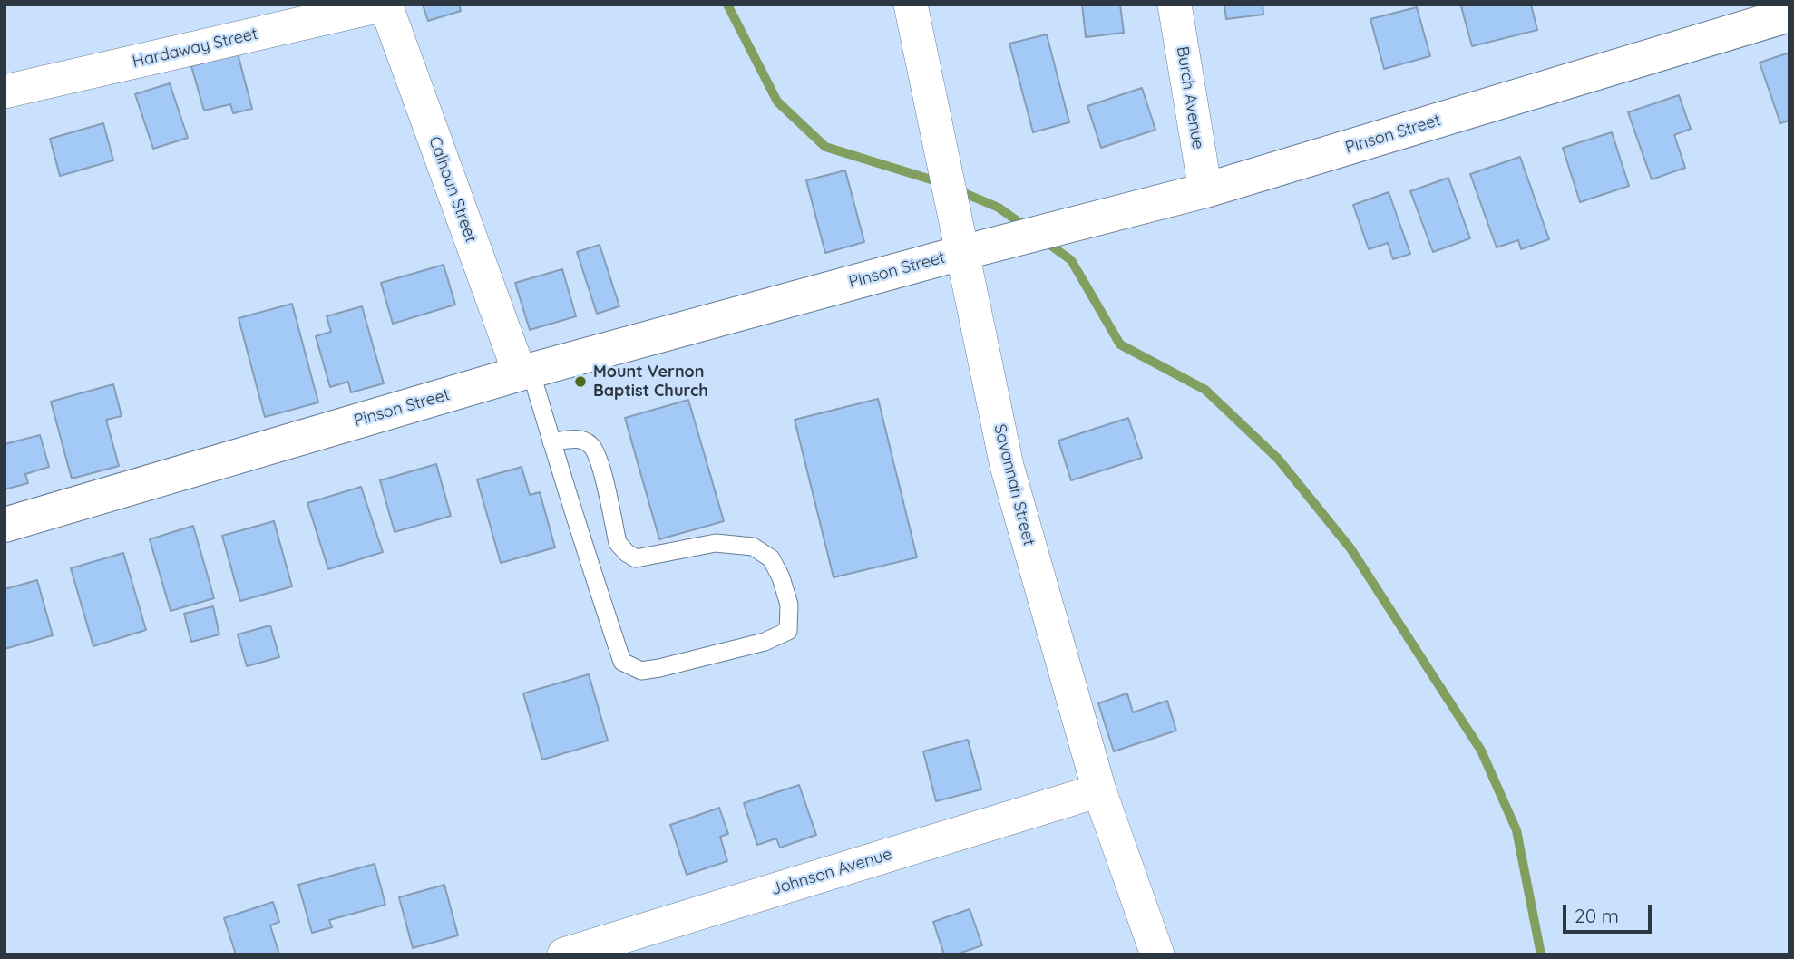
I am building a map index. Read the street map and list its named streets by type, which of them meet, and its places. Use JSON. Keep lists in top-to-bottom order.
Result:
{
  "streets": {
    "street": [
      "Hardaway Street",
      "Burch Avenue",
      "Pinson Street",
      "Calhoun Street",
      "Savannah Street",
      "Johnson Avenue"
    ]
  },
  "crossings": [
    ["Hardaway Street", "Calhoun Street"],
    ["Burch Avenue", "Pinson Street"],
    ["Pinson Street", "Calhoun Street"],
    ["Pinson Street", "Savannah Street"],
    ["Savannah Street", "Johnson Avenue"]
  ],
  "places": ["Mount Vernon Baptist Church"],
  "scale_bar": "20 m"
}
